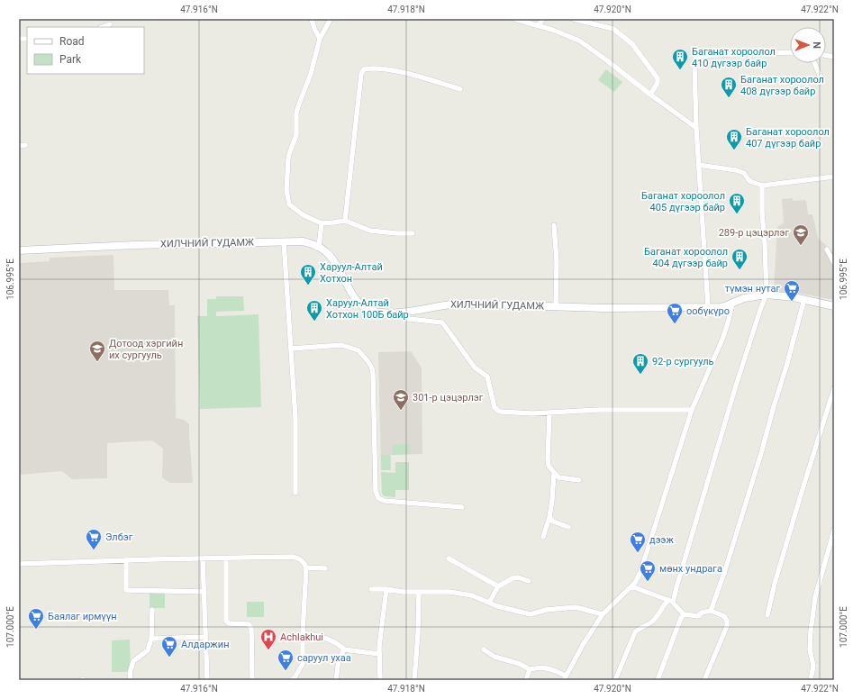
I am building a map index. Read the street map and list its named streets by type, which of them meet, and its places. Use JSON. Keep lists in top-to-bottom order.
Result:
{
  "streets": {
    "main road": ["ХИЛЧНИЙ ГУДАМЖ"]
  },
  "places": {
    "building": [
      "Баганат хороолол 410 дүгээр байр",
      "Баганат хороолол 408 дүгээр байр",
      "Баганат хороолол 407 дүгээр байр",
      "Баганат хороолол 405 дүгээр байр",
      "Баганат хороолол 404 дүгээр байр",
      "Харуул-Алтай Хотхон",
      "Харуул-Алтай Хотхон 100Б байр",
      "92-р сургууль"
    ],
    "school or university": ["289-р цэцэрлэг", "Дотоод хэргийн их сургууль", "301-р цэцэрлэг"],
    "supermarket": [
      "түмэн нутаг",
      "ообүкүро",
      "Элбэг",
      "дээж",
      "мөнх ундрага",
      "Баялаг ирмүүн",
      "Алдаржин",
      "саруул ухаа"
    ],
    "hospital": ["Achlakhui"]
  },
  "legend": ["Road", "Park"],
  "north": "right",
  "coordinates": [
    "47.916°N",
    "47.918°N",
    "47.920°N",
    "47.922°N",
    "106.995°E",
    "107.000°E"
  ]
}
